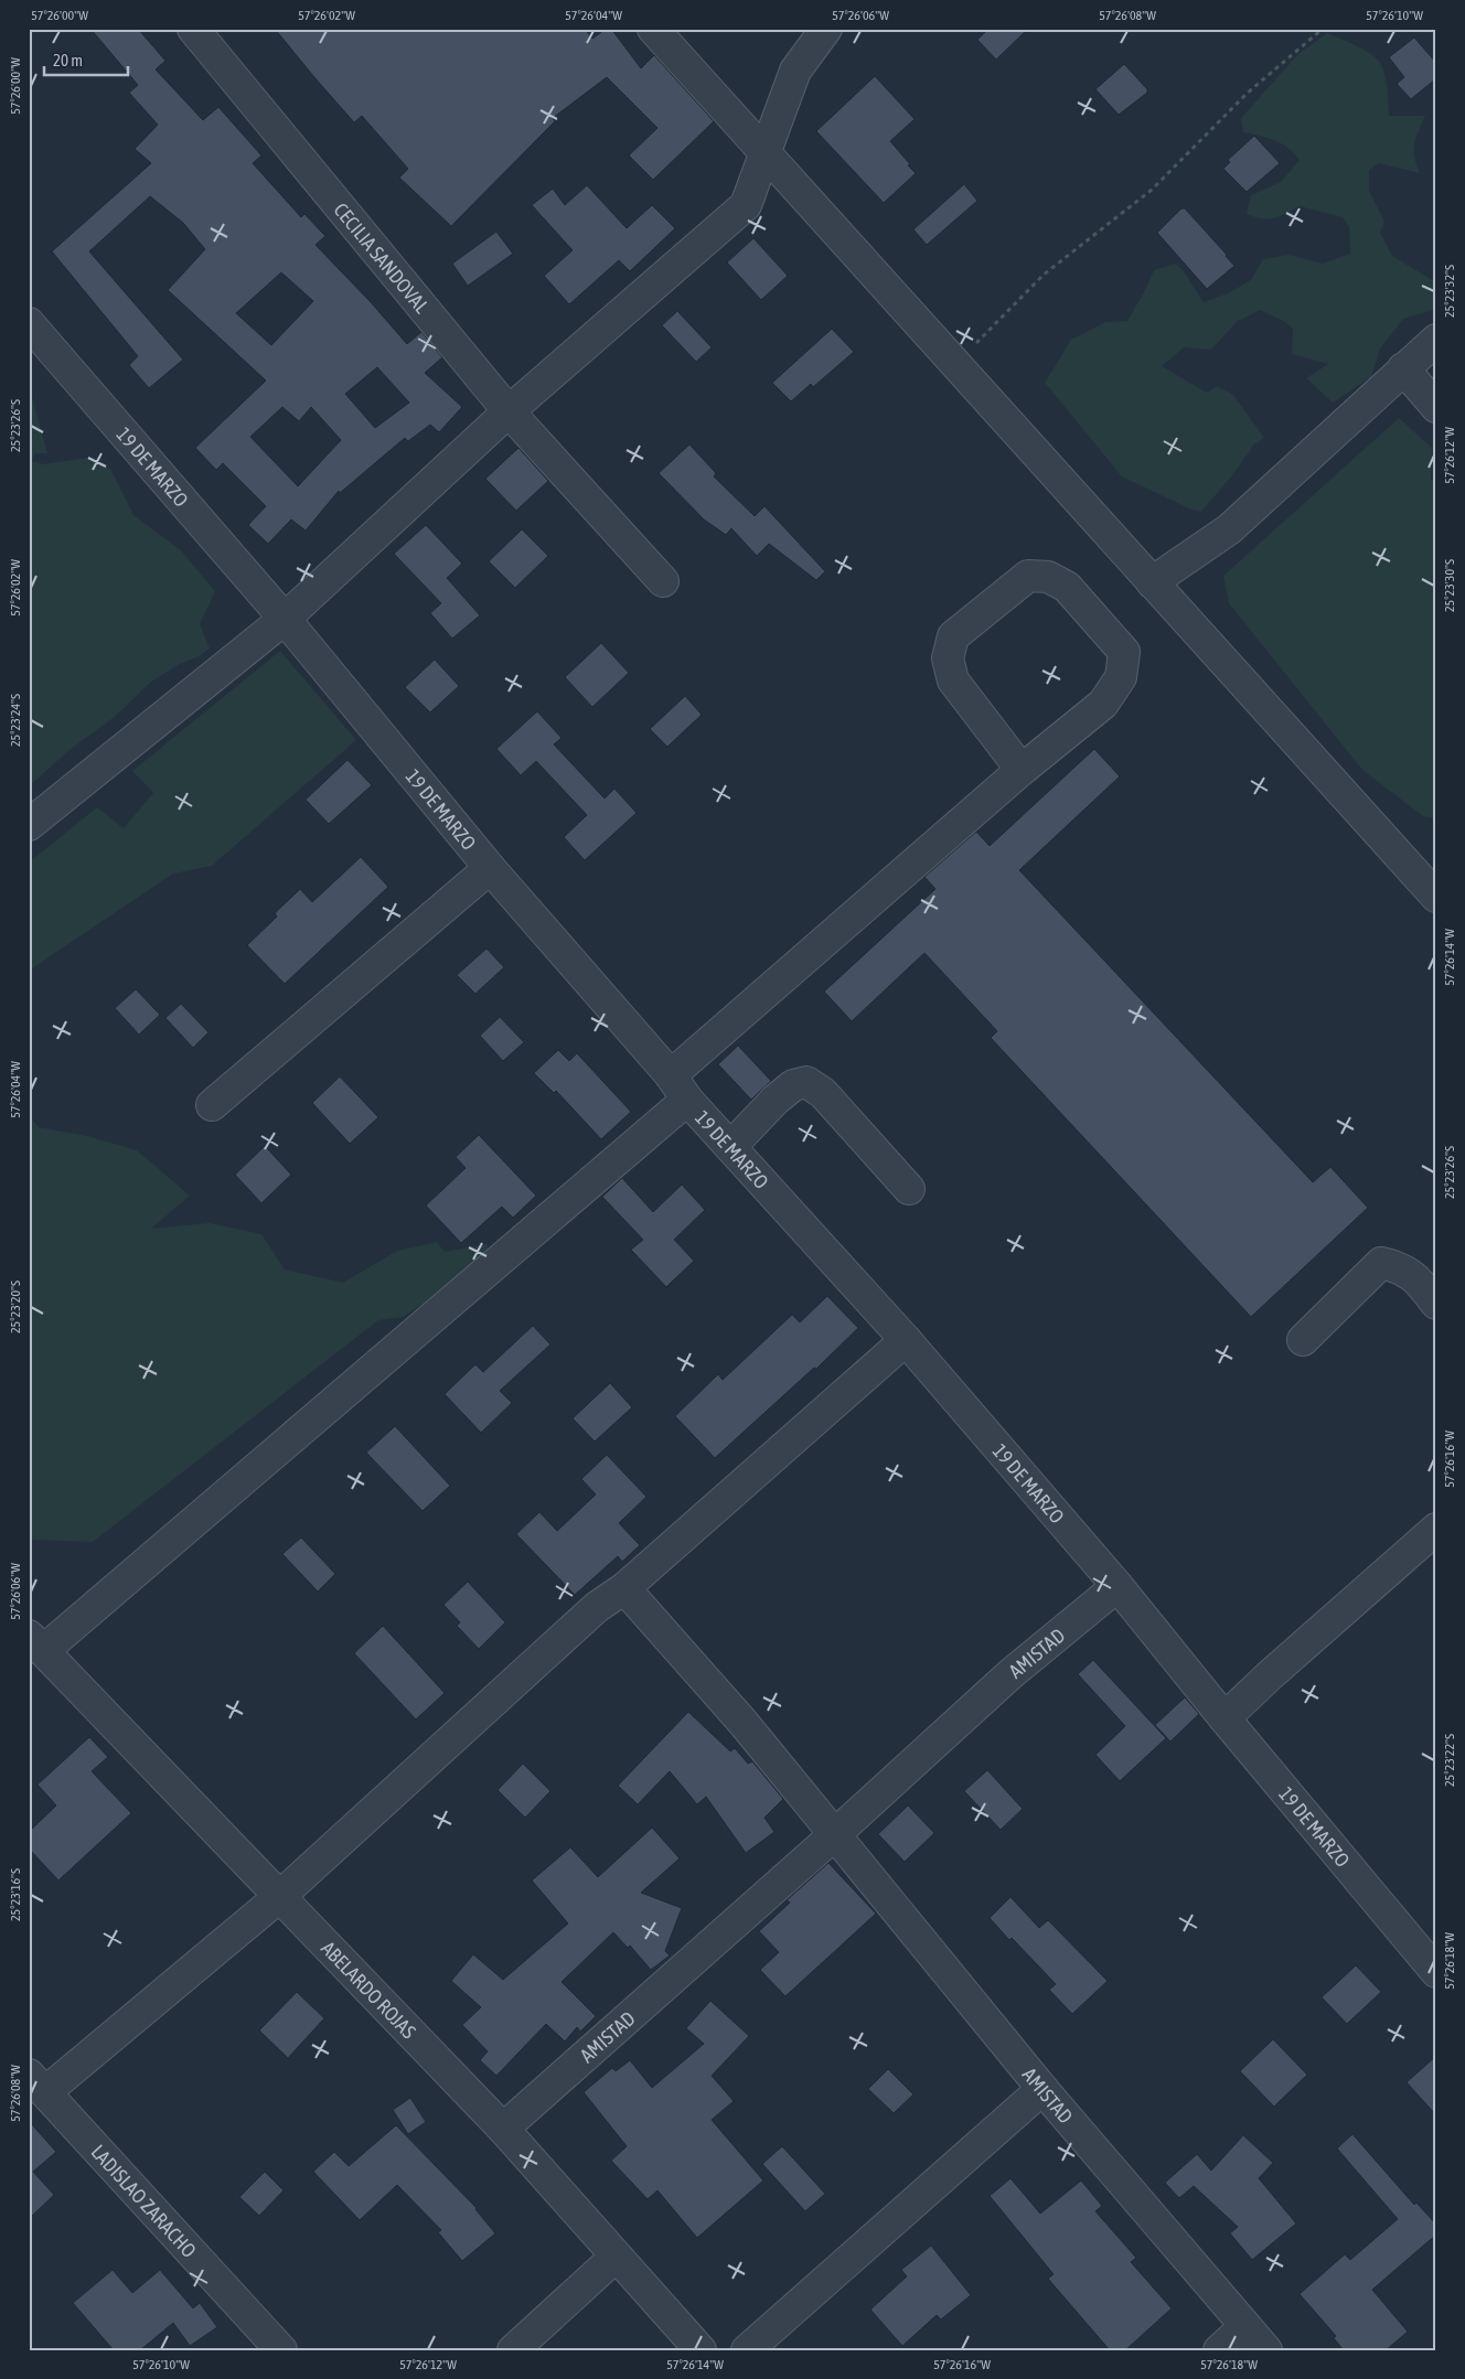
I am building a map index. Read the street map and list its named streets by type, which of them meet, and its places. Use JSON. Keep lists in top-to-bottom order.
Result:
{
  "streets": {
    "street": [
      "CECILIA SANDOVAL",
      "19 DE MARZO",
      "AMISTAD",
      "ABELARDO ROJAS",
      "LADISLAO ZARACHO"
    ]
  },
  "crossings": [
    ["19 DE MARZO", "AMISTAD"],
    ["AMISTAD", "ABELARDO ROJAS"]
  ],
  "scale_bar": "20 m",
  "coordinates": [
    "57°26'00\"W",
    "57°26'02\"W",
    "57°26'04\"W",
    "57°26'06\"W",
    "57°26'08\"W",
    "57°26'10\"W",
    "25°23'32\"S",
    "25°23'26\"S",
    "57°26'12\"W",
    "25°23'30\"S",
    "25°23'24\"S",
    "57°26'14\"W",
    "25°23'20\"S",
    "57°26'16\"W",
    "25°23'22\"S",
    "25°23'16\"S",
    "57°26'18\"W"
  ]
}
